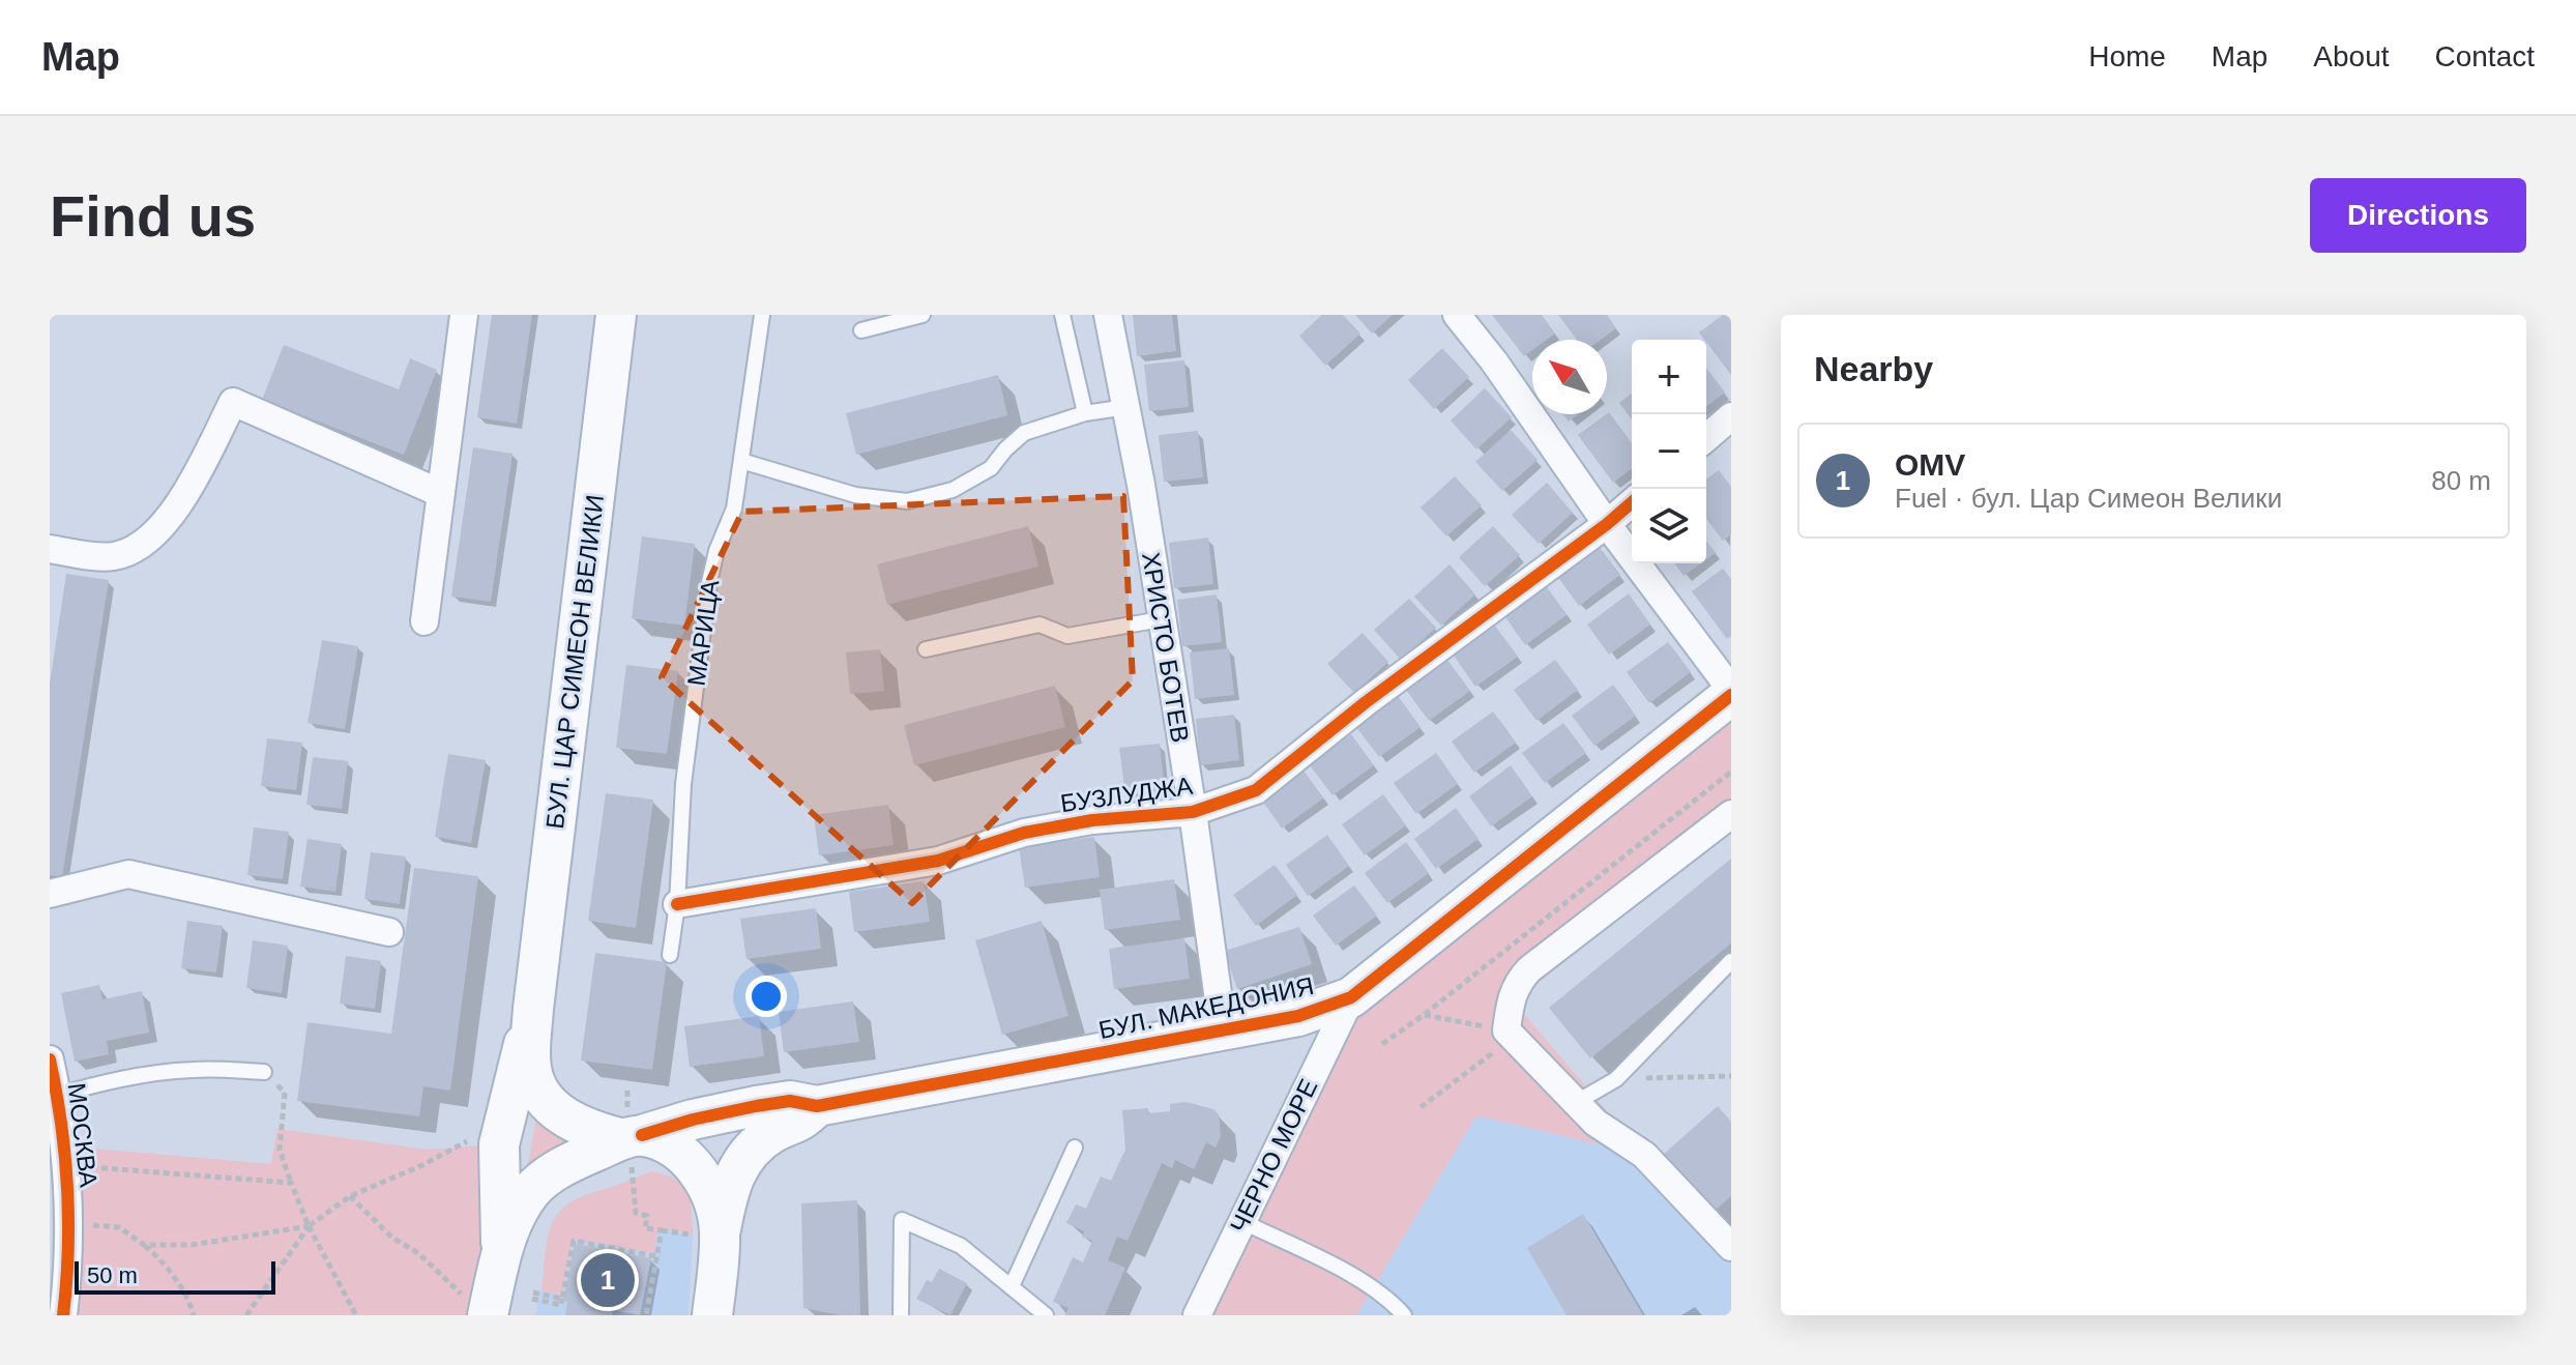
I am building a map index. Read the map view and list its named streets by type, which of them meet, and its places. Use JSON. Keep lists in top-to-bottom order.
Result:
{
  "streets": {
    "street": [
      "ХРИСТО БОТЕВ",
      "БУЛ. ЦАР СИМЕОН ВЕЛИКИ",
      "БУЗЛУДЖА",
      "БУЛ. МАКЕДОНИЯ",
      "МОСКВА",
      "ЧЕРНО МОРЕ"
    ],
    "lane": ["МАРИЦА"]
  },
  "crossings": [
    ["МАРИЦА", "БУЗЛУДЖА"],
    ["ХРИСТО БОТЕВ", "БУЗЛУДЖА"],
    ["ХРИСТО БОТЕВ", "БУЛ. МАКЕДОНИЯ"],
    ["БУЛ. ЦАР СИМЕОН ВЕЛИКИ", "БУЛ. МАКЕДОНИЯ"],
    ["БУЛ. МАКЕДОНИЯ", "ЧЕРНО МОРЕ"]
  ],
  "scale_bar": "50 m",
  "north": "top left",
  "page": {
    "header": "Map",
    "nav": [
      "Home",
      "Map",
      "About",
      "Contact"
    ],
    "buttons": "Directions",
    "title": "Find us",
    "heading": "Nearby",
    "map_buttons": ["+", "−"],
    "list": [
      {
        "mark": "1",
        "name": "OMV",
        "note": "Fuel · бул. Цар Симеон Велики",
        "value": "80 m"
      }
    ],
    "pins": "1",
    "scale": "50 m"
  }
}
